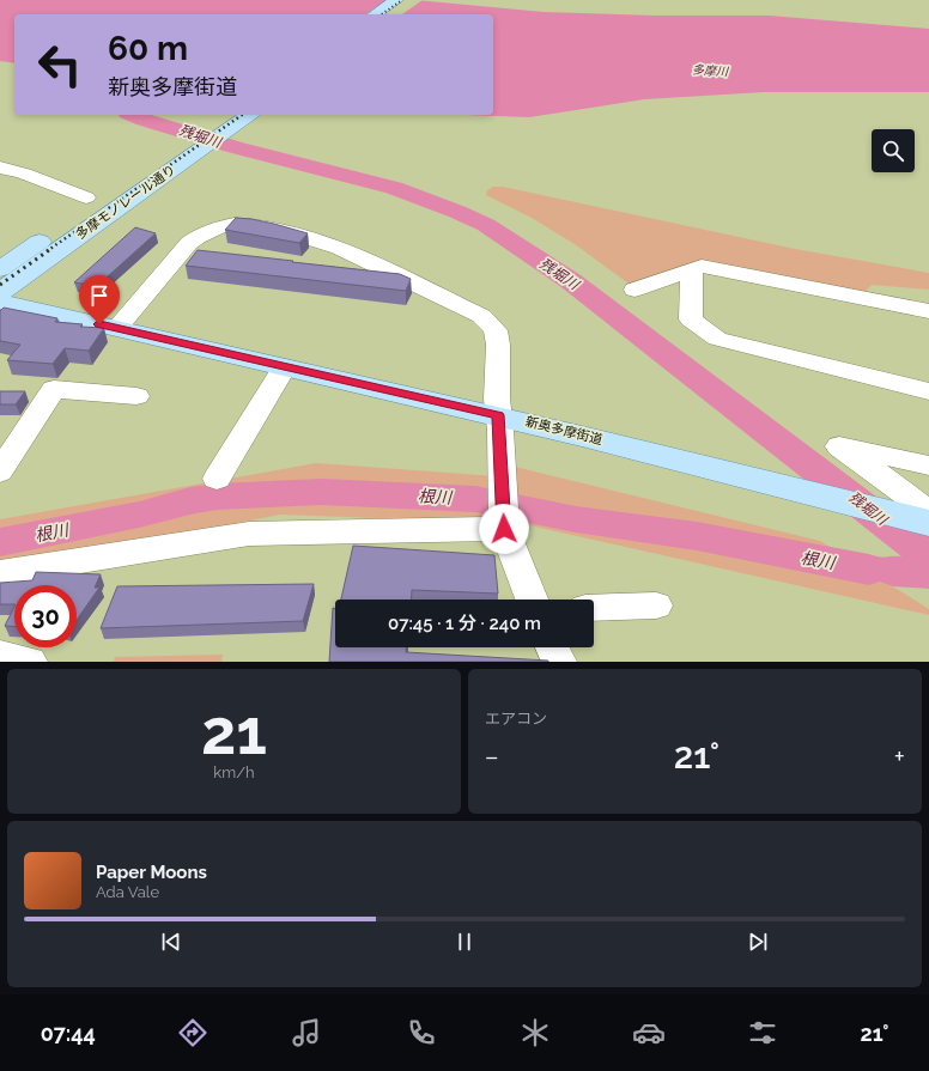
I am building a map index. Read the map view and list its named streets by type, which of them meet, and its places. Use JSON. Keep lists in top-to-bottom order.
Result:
{
  "streets": {
    "main road": ["多摩モノレール通り", "新奥多摩街道"]
  },
  "water": ["多摩川", "残堀川", "根川"],
  "page": {
    "turn": ["60 m", "新奥多摩街道"],
    "limit": "30",
    "trip": "07:45 · 1 分 · 240 m",
    "tile": [
      ["21", "km/h"],
      "エアコン"
    ],
    "heat": ["−", "21°", "+"],
    "song": ["Paper Moons", "Ada Vale"],
    "tabs": ["07:44", "21°"]
  }
}
